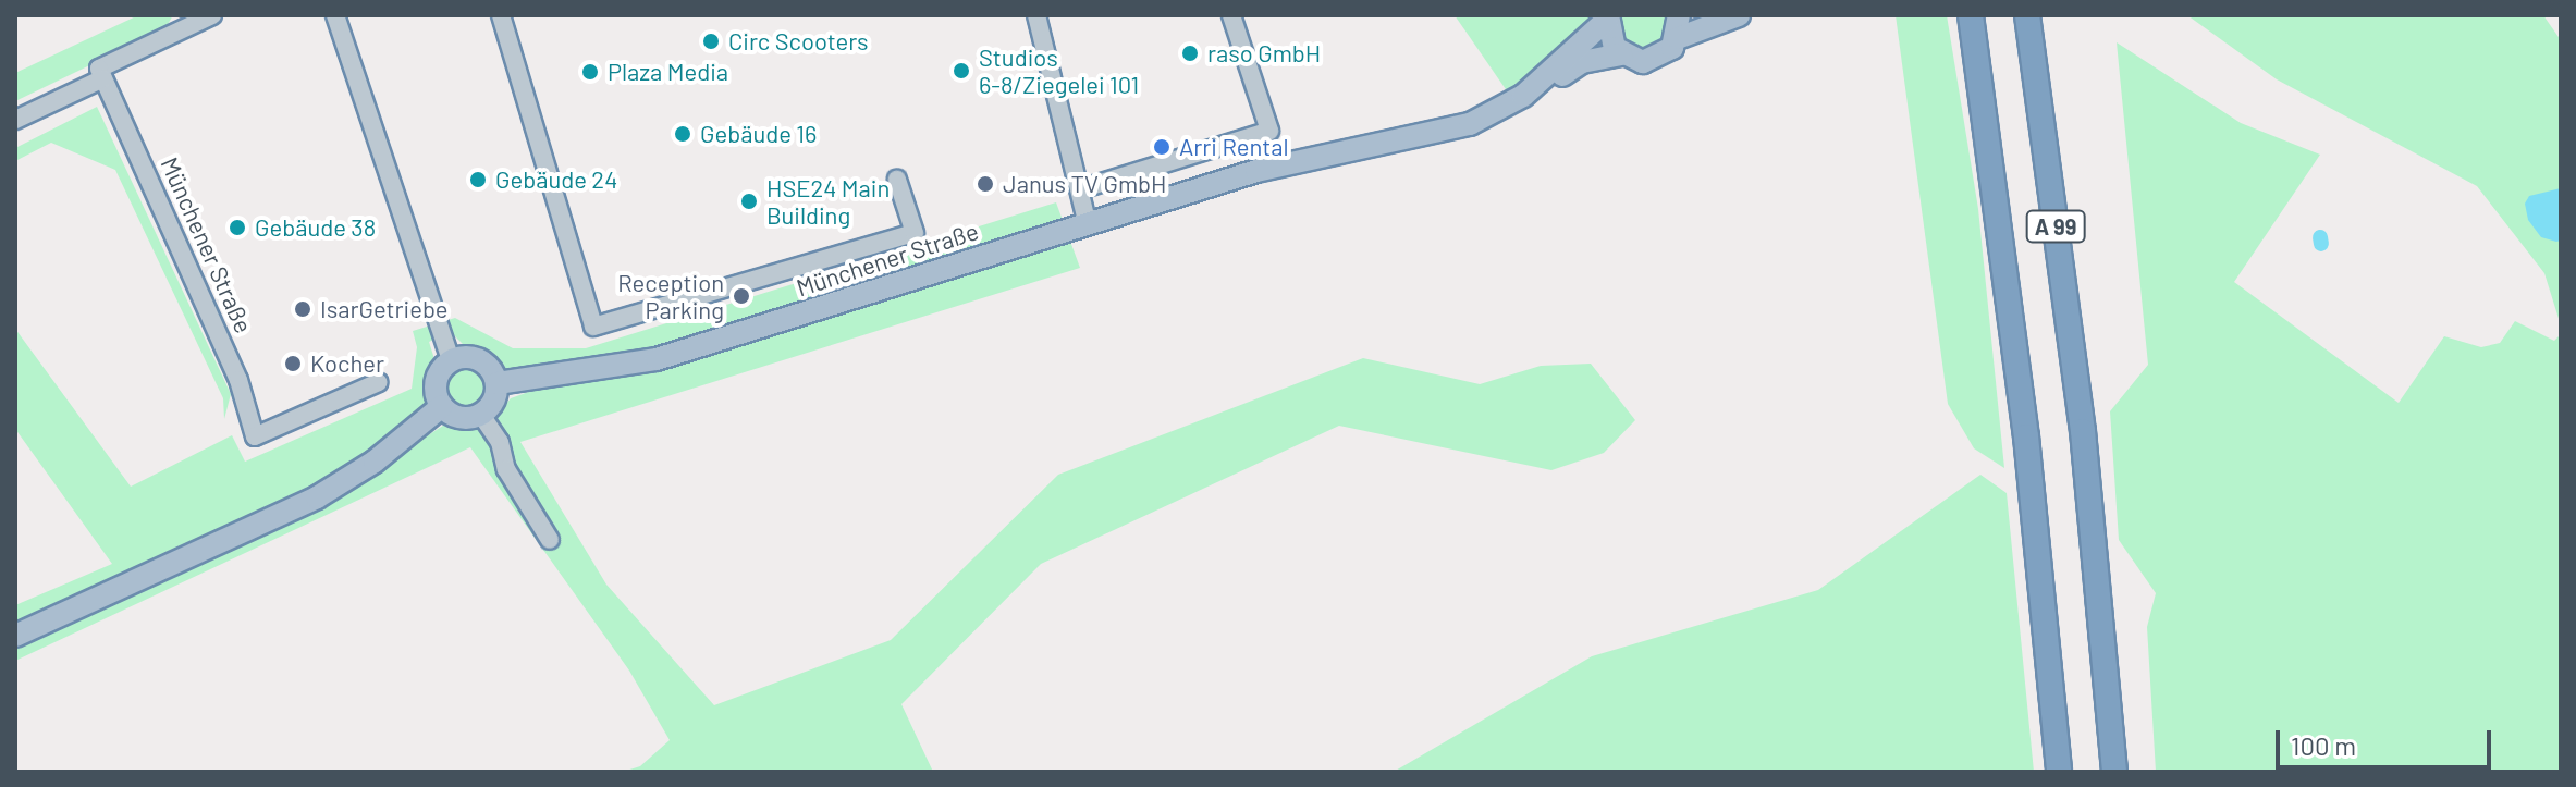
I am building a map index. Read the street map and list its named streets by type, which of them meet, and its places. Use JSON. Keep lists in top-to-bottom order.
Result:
{
  "streets": {
    "highway": ["A 99"],
    "main road": ["Münchener Straße"]
  },
  "places": [
    "Circ Scooters",
    "raso GmbH",
    "Studios 6-8/Ziegelei 101",
    "Plaza Media",
    "Gebäude 16",
    "Arri Rental",
    "Gebäude 24",
    "Janus TV GmbH",
    "HSE24 Main Building",
    "Gebäude 38",
    "Reception Parking",
    "IsarGetriebe",
    "Kocher"
  ],
  "scale_bar": "100 m"
}
